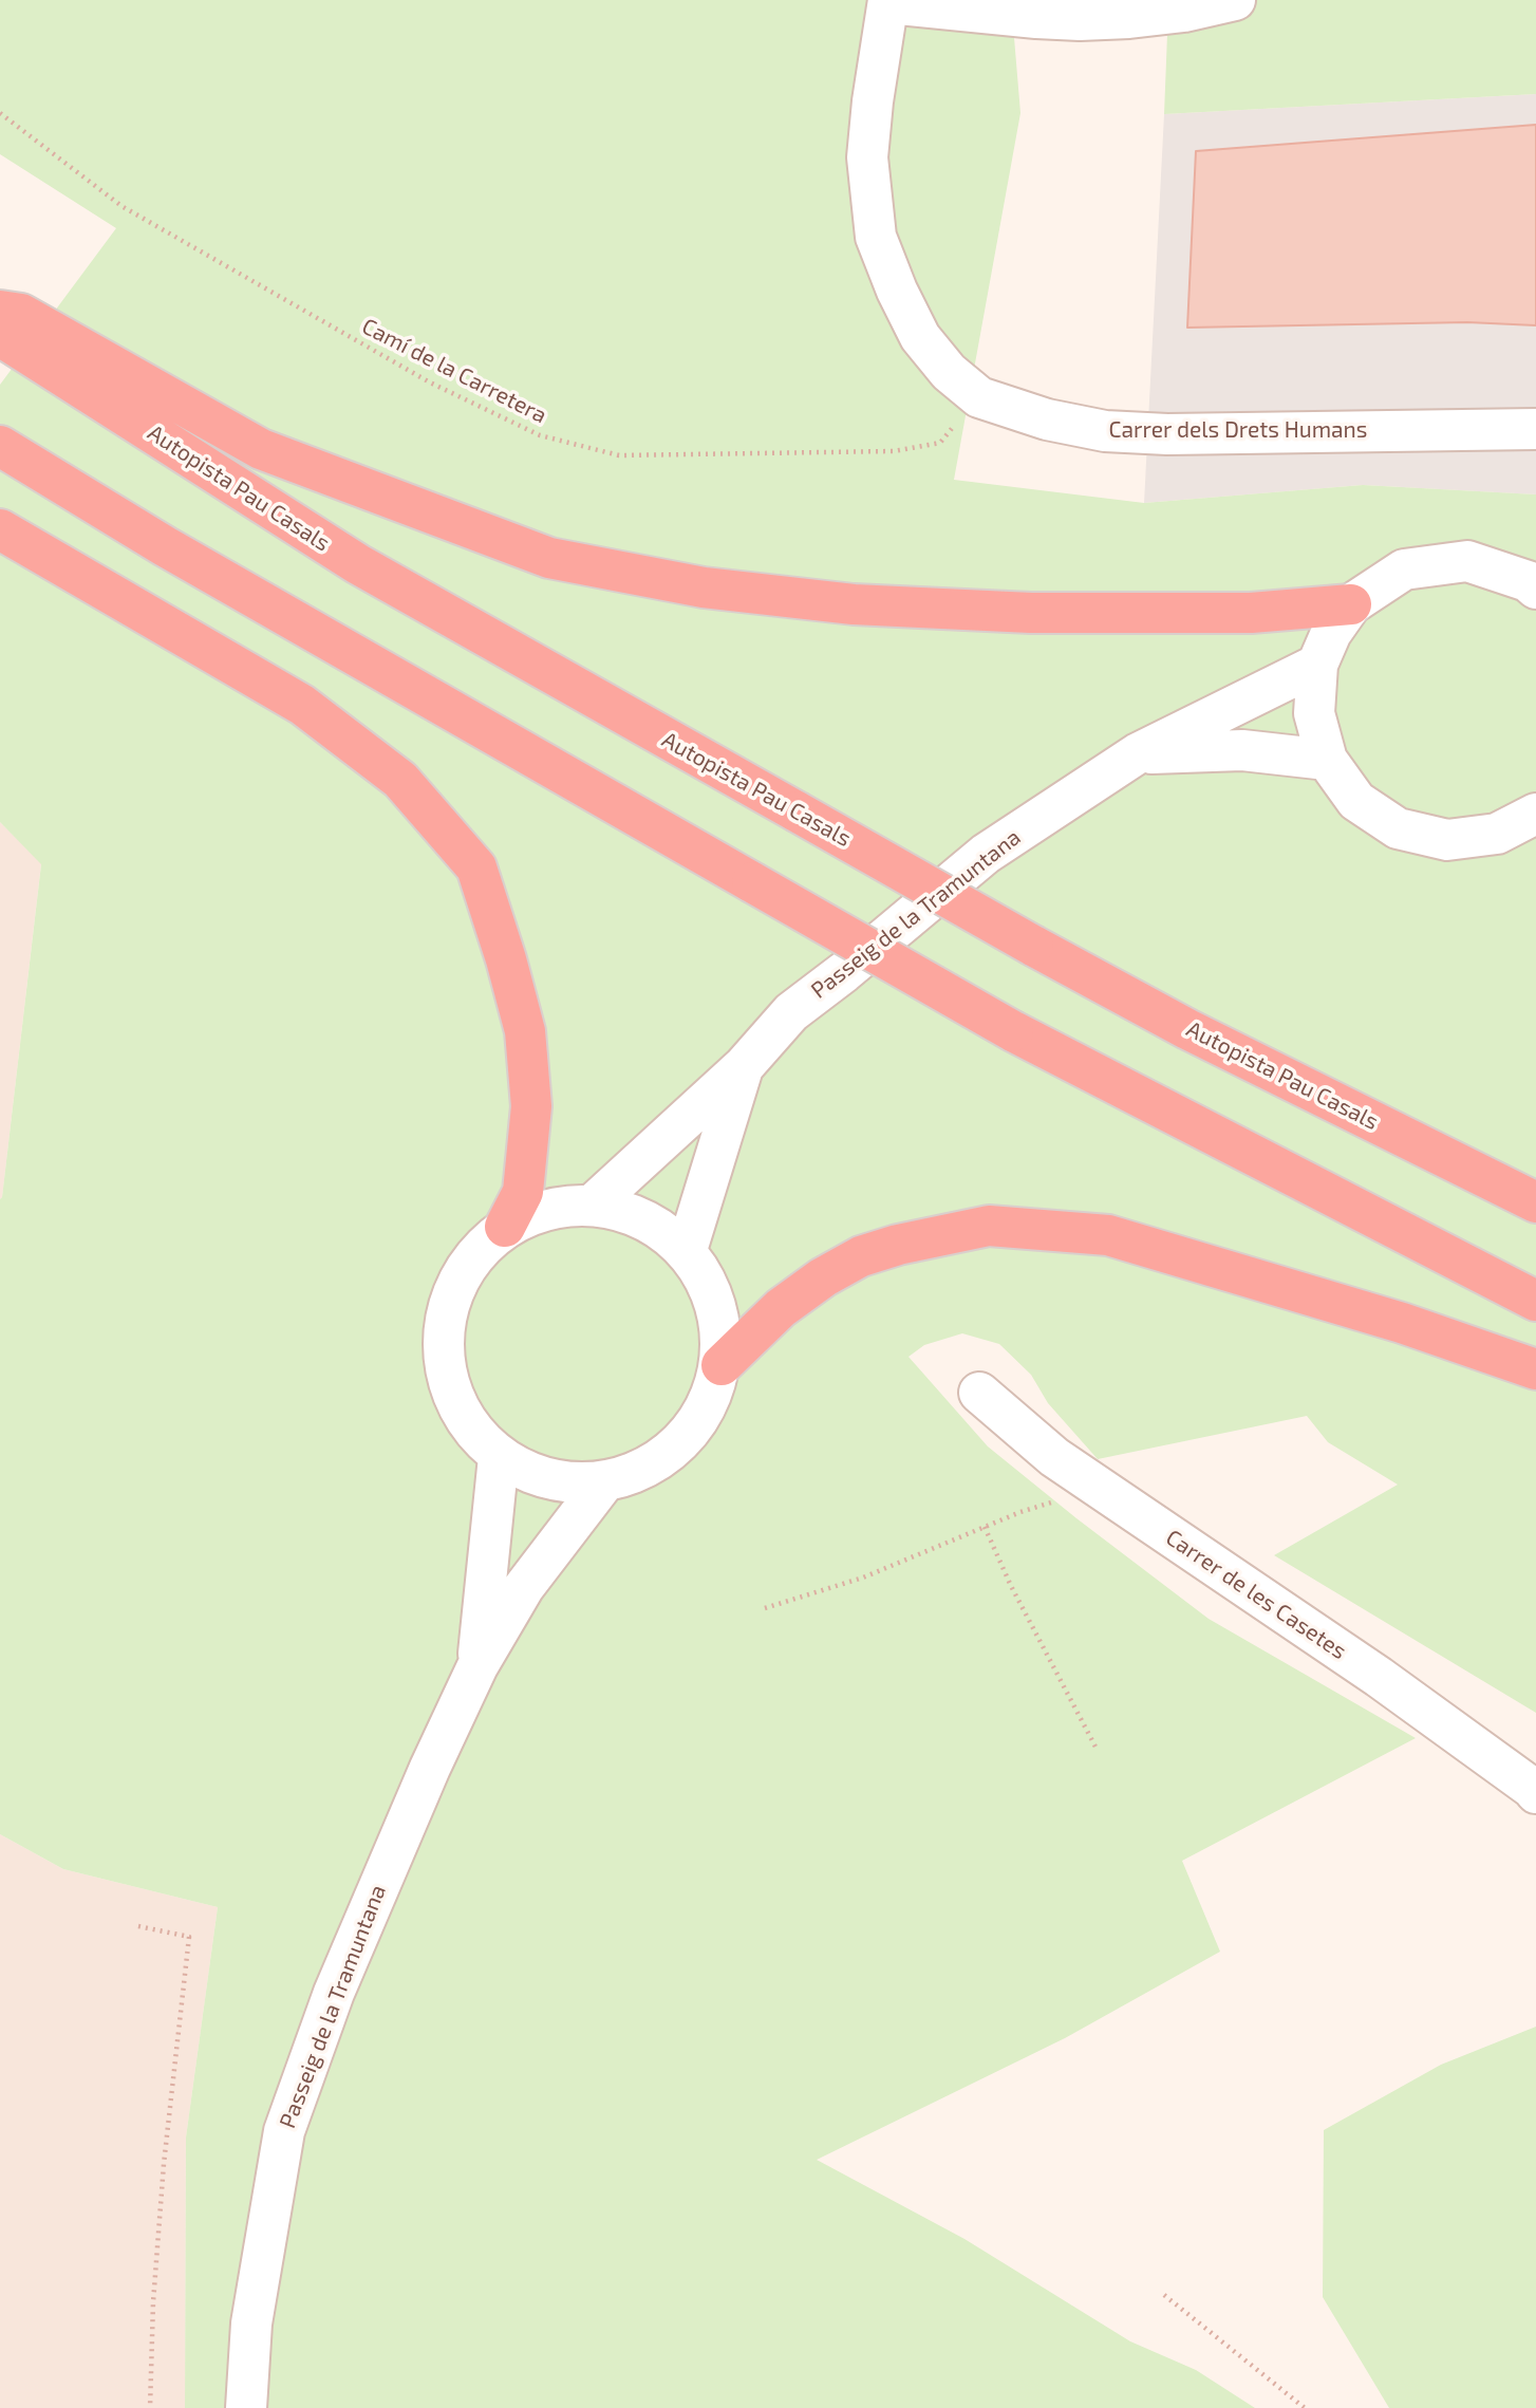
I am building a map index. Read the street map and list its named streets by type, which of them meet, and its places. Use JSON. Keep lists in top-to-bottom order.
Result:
{
  "streets": {
    "highway": ["Autopista Pau Casals"],
    "street": ["Carrer dels Drets Humans", "Passeig de la Tramuntana", "Carrer de les Casetes"],
    "path": ["Camí de la Carretera"]
  },
  "crossings": [
    ["Camí de la Carretera", "Carrer dels Drets Humans"]
  ]
}
